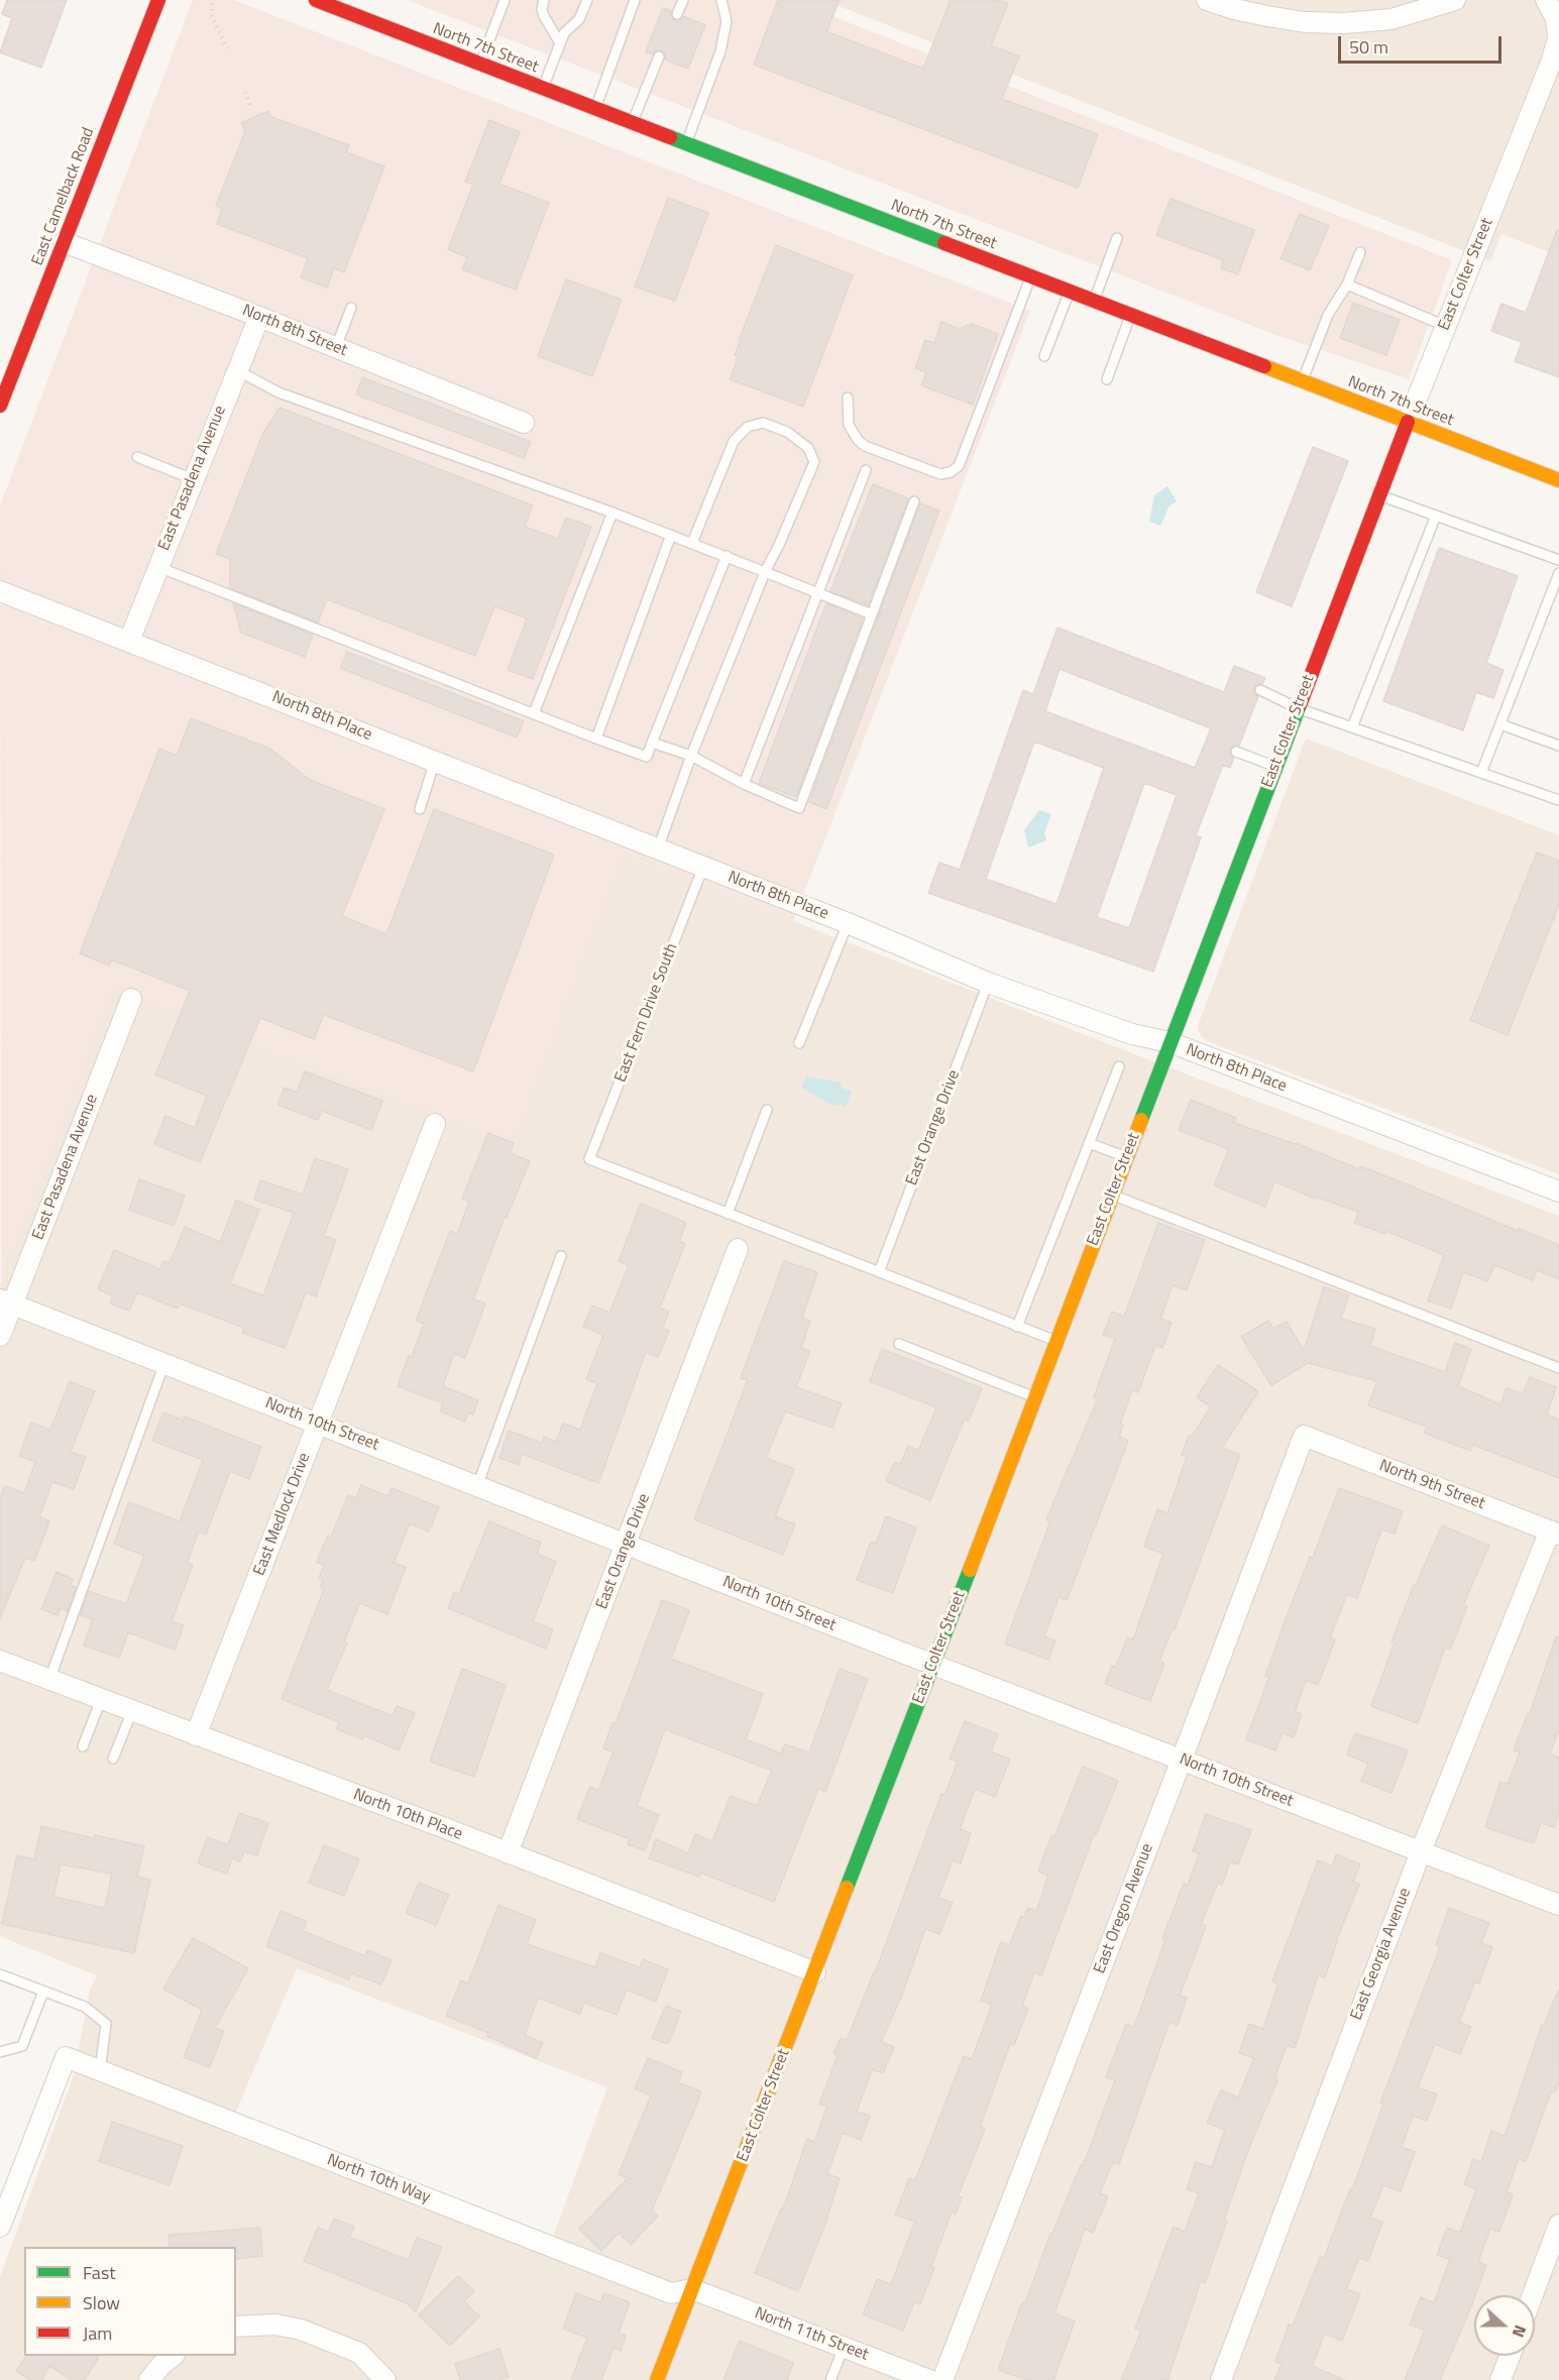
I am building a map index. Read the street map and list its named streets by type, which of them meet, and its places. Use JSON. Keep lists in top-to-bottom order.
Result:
{
  "streets": {
    "street": [
      "North 7th Street",
      "East Camelback Road",
      "East Colter Street",
      "North 8th Street",
      "East Pasadena Avenue",
      "North 8th Place",
      "East Orange Drive",
      "North 10th Street",
      "North 9th Street",
      "East Medlock Drive",
      "North 10th Place",
      "East Oregon Avenue",
      "East Georgia Avenue",
      "North 10th Way",
      "North 11th Street"
    ],
    "lane": ["East Fern Drive South"]
  },
  "crossings": [
    ["North 7th Street", "East Colter Street"],
    ["East Camelback Road", "North 8th Street"],
    ["East Colter Street", "North 8th Place"],
    ["East Colter Street", "North 10th Street"],
    ["East Colter Street", "North 10th Place"],
    ["East Colter Street", "North 10th Way"],
    ["East Colter Street", "North 11th Street"],
    ["North 8th Street", "East Pasadena Avenue"],
    ["East Pasadena Avenue", "North 8th Place"],
    ["East Pasadena Avenue", "North 10th Street"],
    ["North 8th Place", "East Fern Drive South"],
    ["North 8th Place", "East Orange Drive"],
    ["East Orange Drive", "North 10th Street"],
    ["East Orange Drive", "North 10th Place"],
    ["North 10th Street", "East Medlock Drive"],
    ["North 10th Street", "East Oregon Avenue"],
    ["North 10th Street", "East Georgia Avenue"],
    ["North 9th Street", "East Oregon Avenue"],
    ["North 9th Street", "East Georgia Avenue"],
    ["East Medlock Drive", "North 10th Place"],
    ["North 10th Way", "North 11th Street"]
  ],
  "legend": ["Fast", "Slow", "Jam"],
  "scale_bar": "50 m",
  "north": "right"
}
